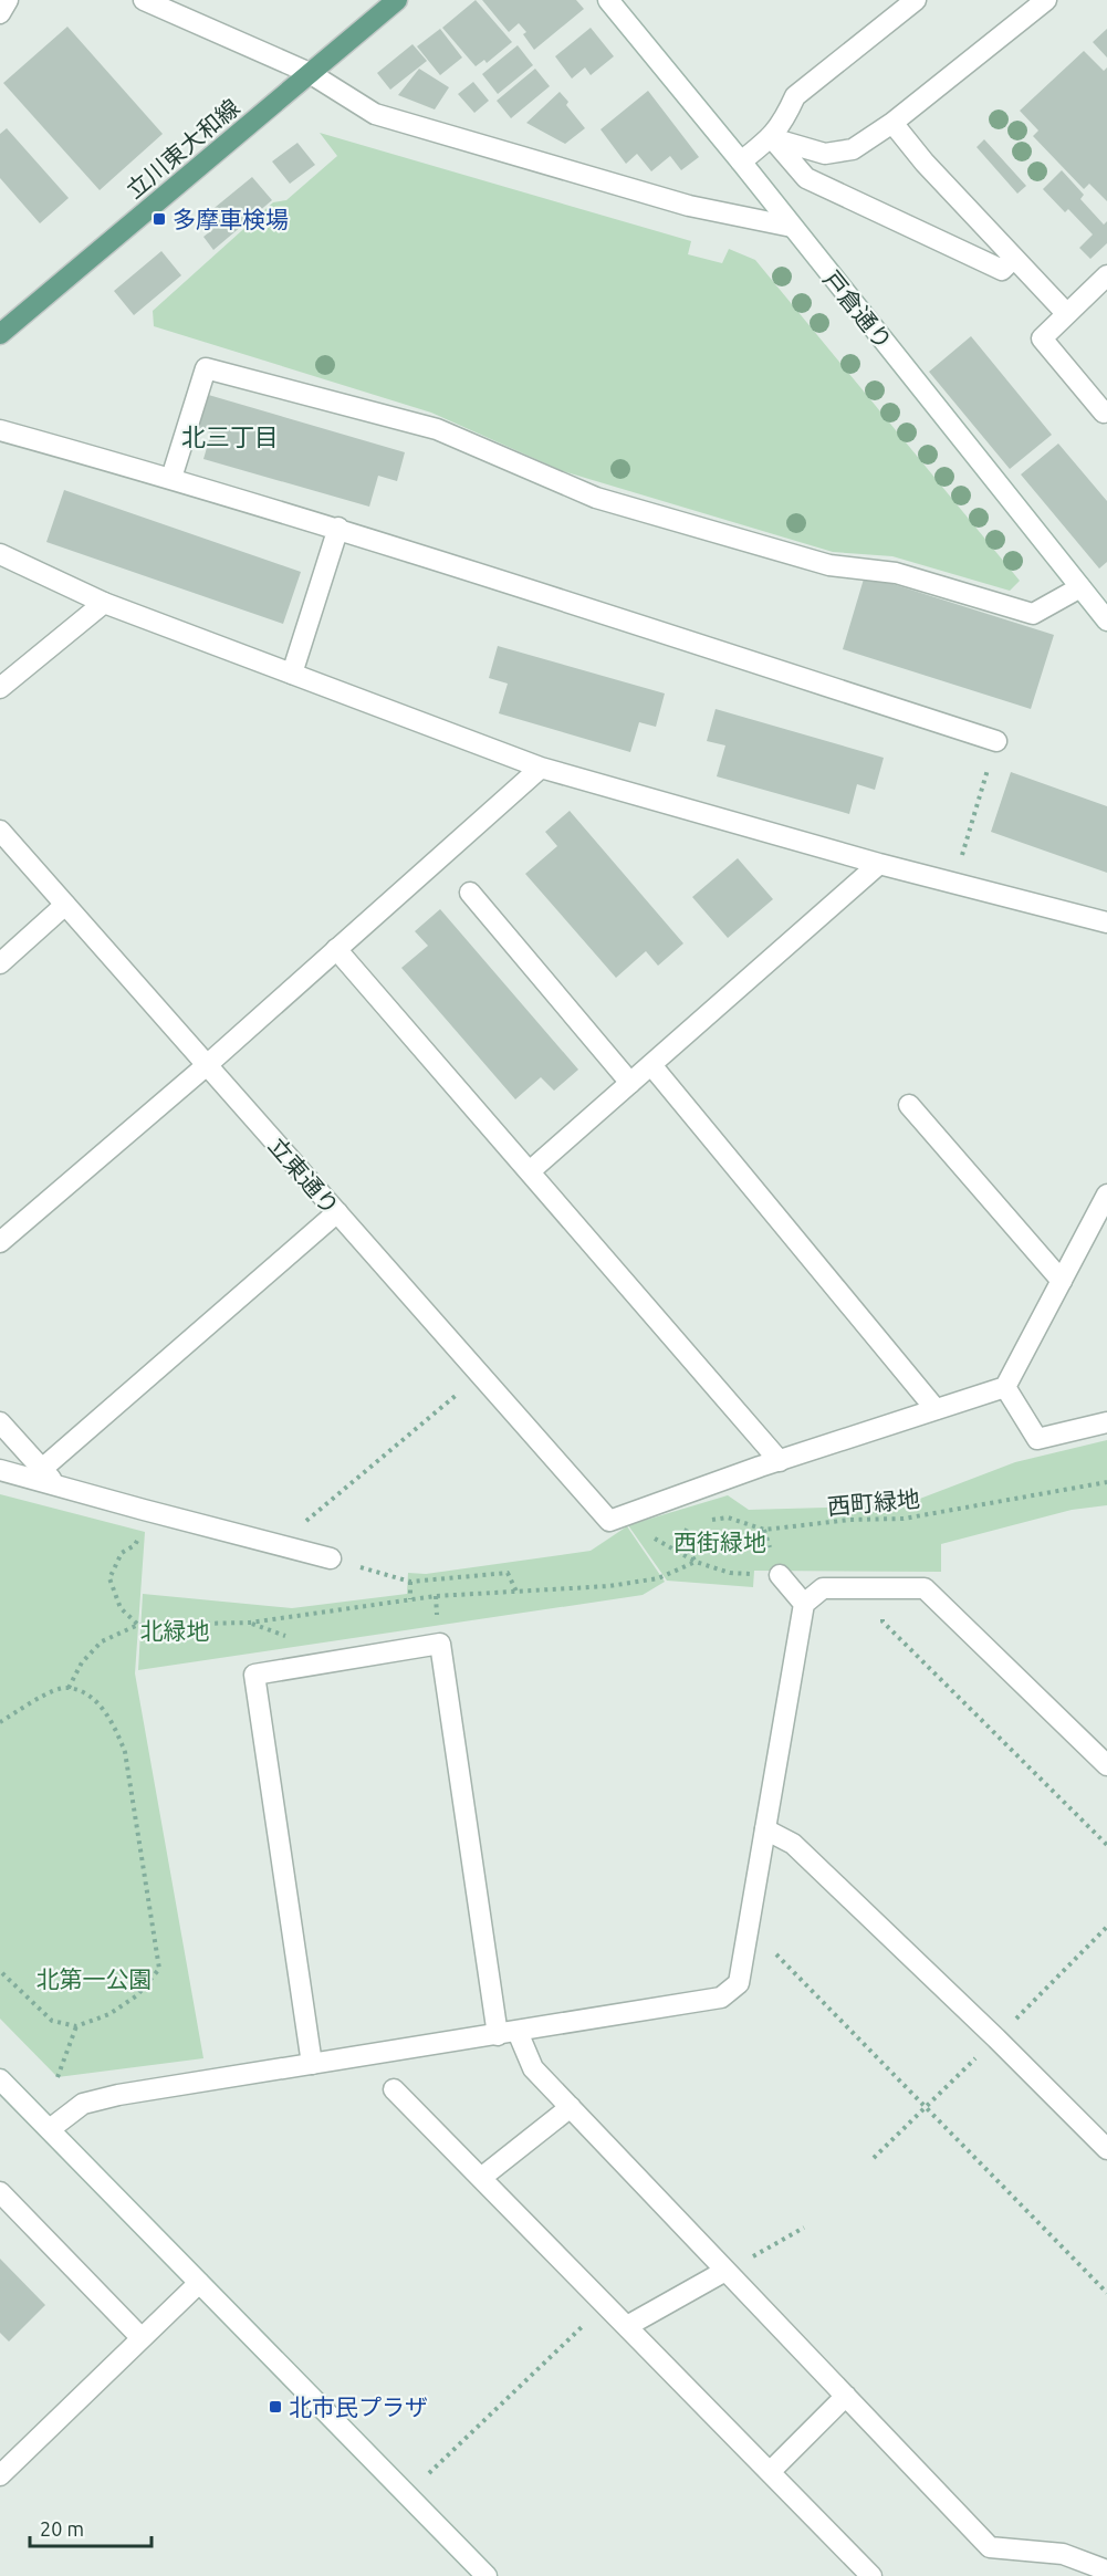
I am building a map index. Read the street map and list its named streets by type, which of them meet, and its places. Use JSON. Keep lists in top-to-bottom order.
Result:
{
  "streets": {
    "main road": ["立川東大和線"],
    "street": ["戸倉通り", "立東通り"],
    "path": ["西町緑地"]
  },
  "districts": ["北三丁目"],
  "parks": ["西街緑地", "北緑地", "北第一公園"],
  "places": {
    "transit": ["多摩車検場", "北市民プラザ"]
  },
  "scale_bar": "20 m"
}
